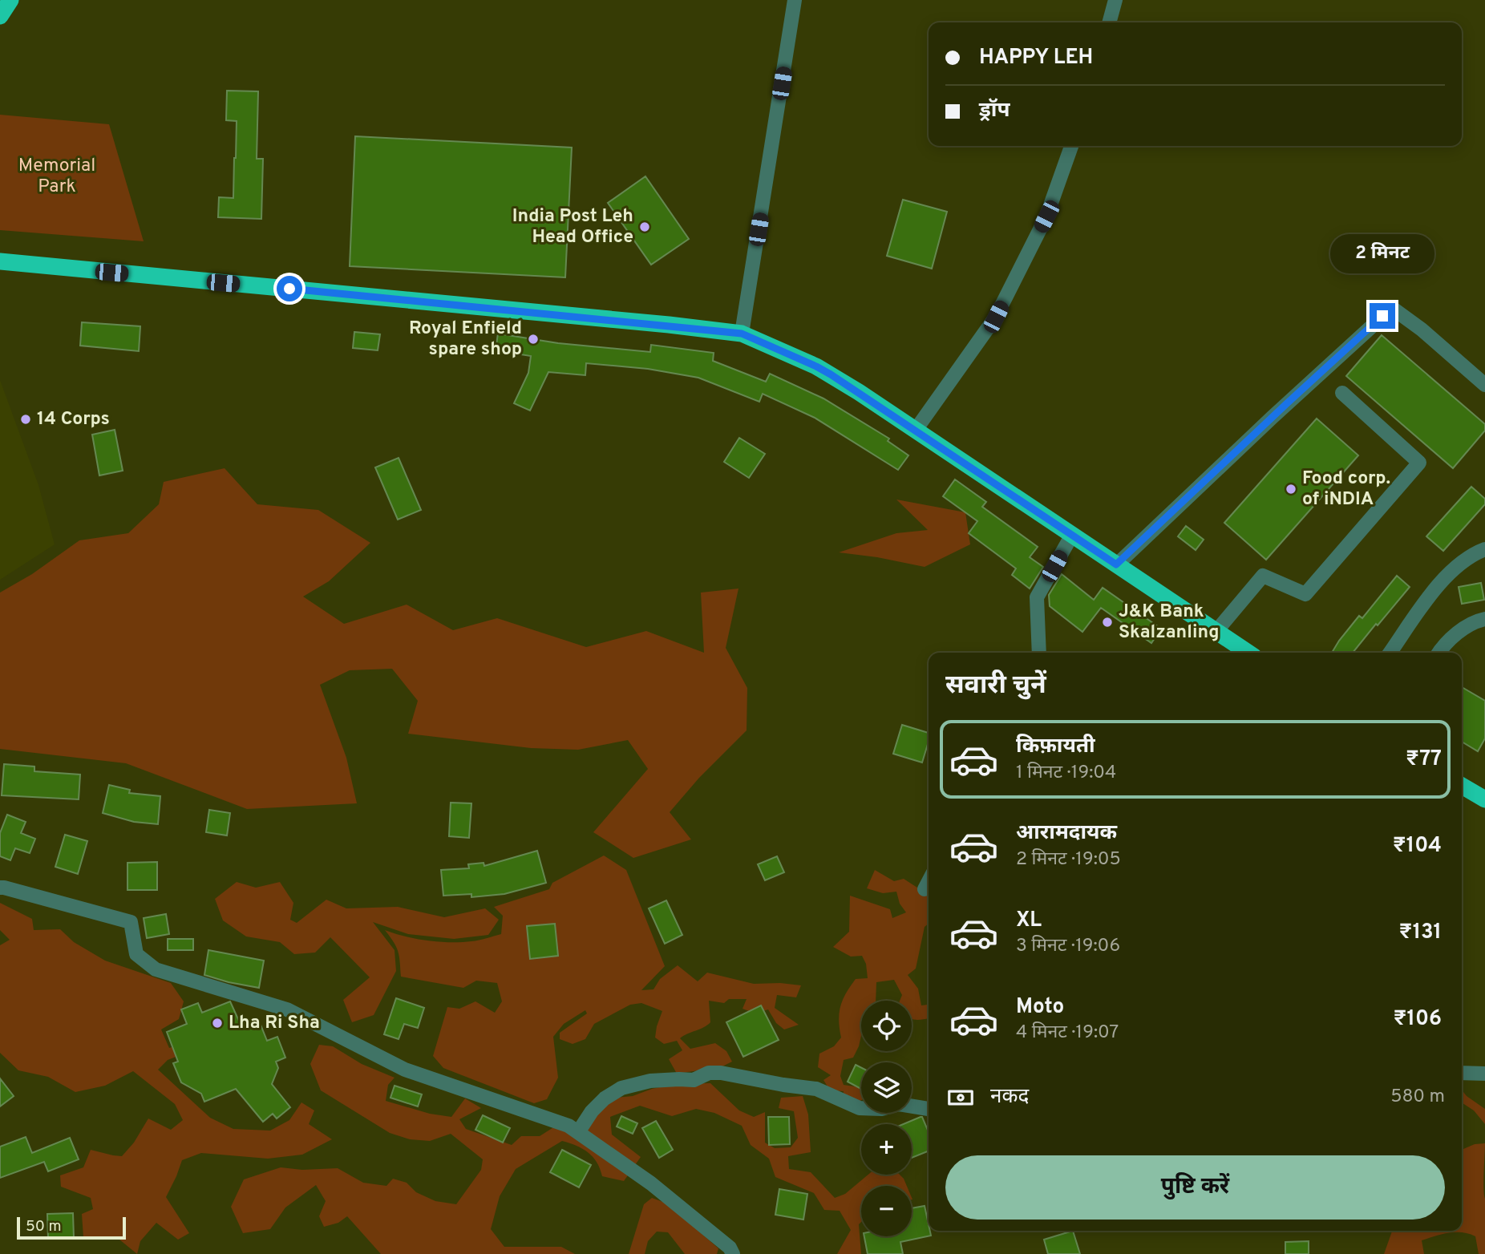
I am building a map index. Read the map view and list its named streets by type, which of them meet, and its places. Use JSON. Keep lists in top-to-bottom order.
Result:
{
  "parks": ["Memorial Park"],
  "places": [
    "India Post Leh Head Office",
    "Royal Enfield spare shop",
    "14 Corps",
    "Food corp. of iNDIA",
    "J&K Bank Skalzanling",
    "Lha Ri Sha"
  ],
  "scale_bar": "50 m",
  "page": {
    "banner": ["HAPPY LEH", "ड्रॉप"],
    "bubble": "2 मिनट",
    "heading": "सवारी चुनें",
    "list": [
      {
        "name": "किफ़ायती",
        "note": "1 मिनट · 19:04",
        "value": "₹77"
      },
      {
        "name": "आरामदायक",
        "note": "2 मिनट · 19:05",
        "value": "₹104"
      },
      {
        "name": "XL",
        "note": "3 मिनट · 19:06",
        "value": "₹131"
      },
      {
        "name": "Moto",
        "note": "4 मिनट · 19:07",
        "value": "₹106"
      }
    ],
    "map_buttons": ["+", "−"],
    "pay": ["नकद", "580 m"],
    "buttons": "पुष्टि करें",
    "scale": "50 m"
  }
}
